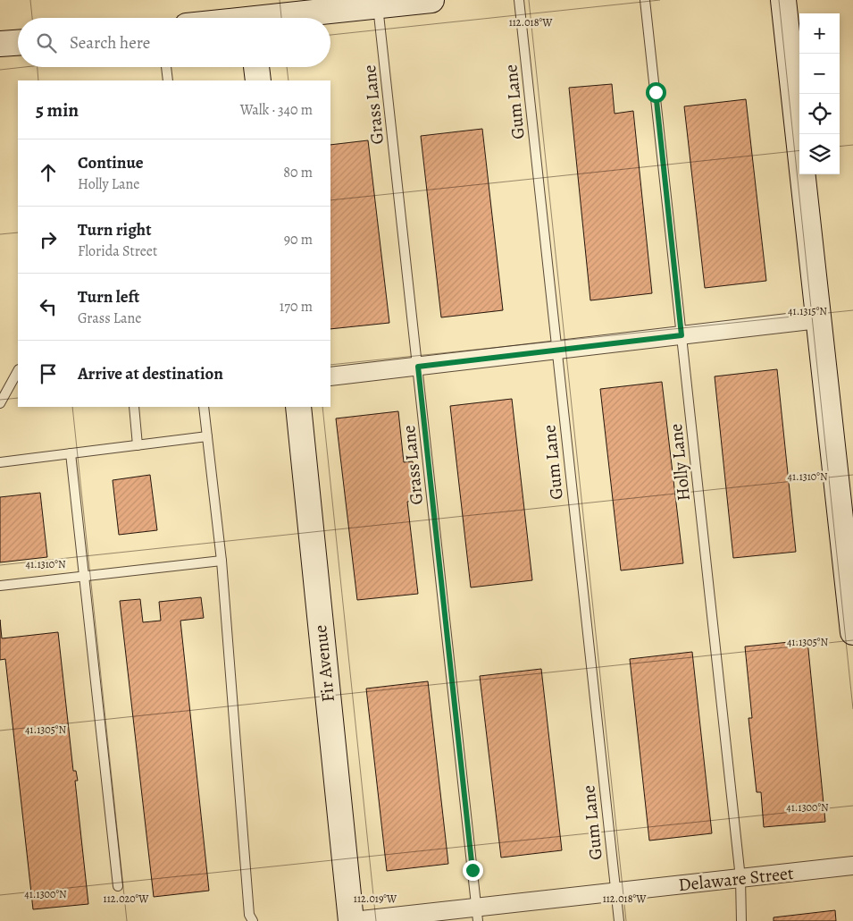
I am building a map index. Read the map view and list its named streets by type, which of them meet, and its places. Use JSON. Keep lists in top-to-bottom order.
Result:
{
  "streets": {
    "street": ["Fir Avenue", "Delaware Street"],
    "lane": ["Gum Lane", "Grass Lane", "Holly Lane"]
  },
  "crossings": [
    ["Gum Lane", "Delaware Street"],
    ["Grass Lane", "Delaware Street"],
    ["Holly Lane", "Delaware Street"],
    ["Fir Avenue", "Delaware Street"]
  ],
  "page": {
    "map_buttons": ["+", "−"],
    "search": "Search here",
    "heading": ["5 min", "Walk · 340 m"],
    "list": [
      ["Continue", "Holly Lane", "80 m"],
      ["Turn right", "Florida Street", "90 m"],
      ["Turn left", "Grass Lane", "170 m"],
      "Arrive at destination"
    ]
  },
  "coordinates": [
    "112.018°W",
    "41.1315°N",
    "41.1310°N",
    "41.1305°N",
    "41.1300°N",
    "112.020°W",
    "112.019°W"
  ]
}
